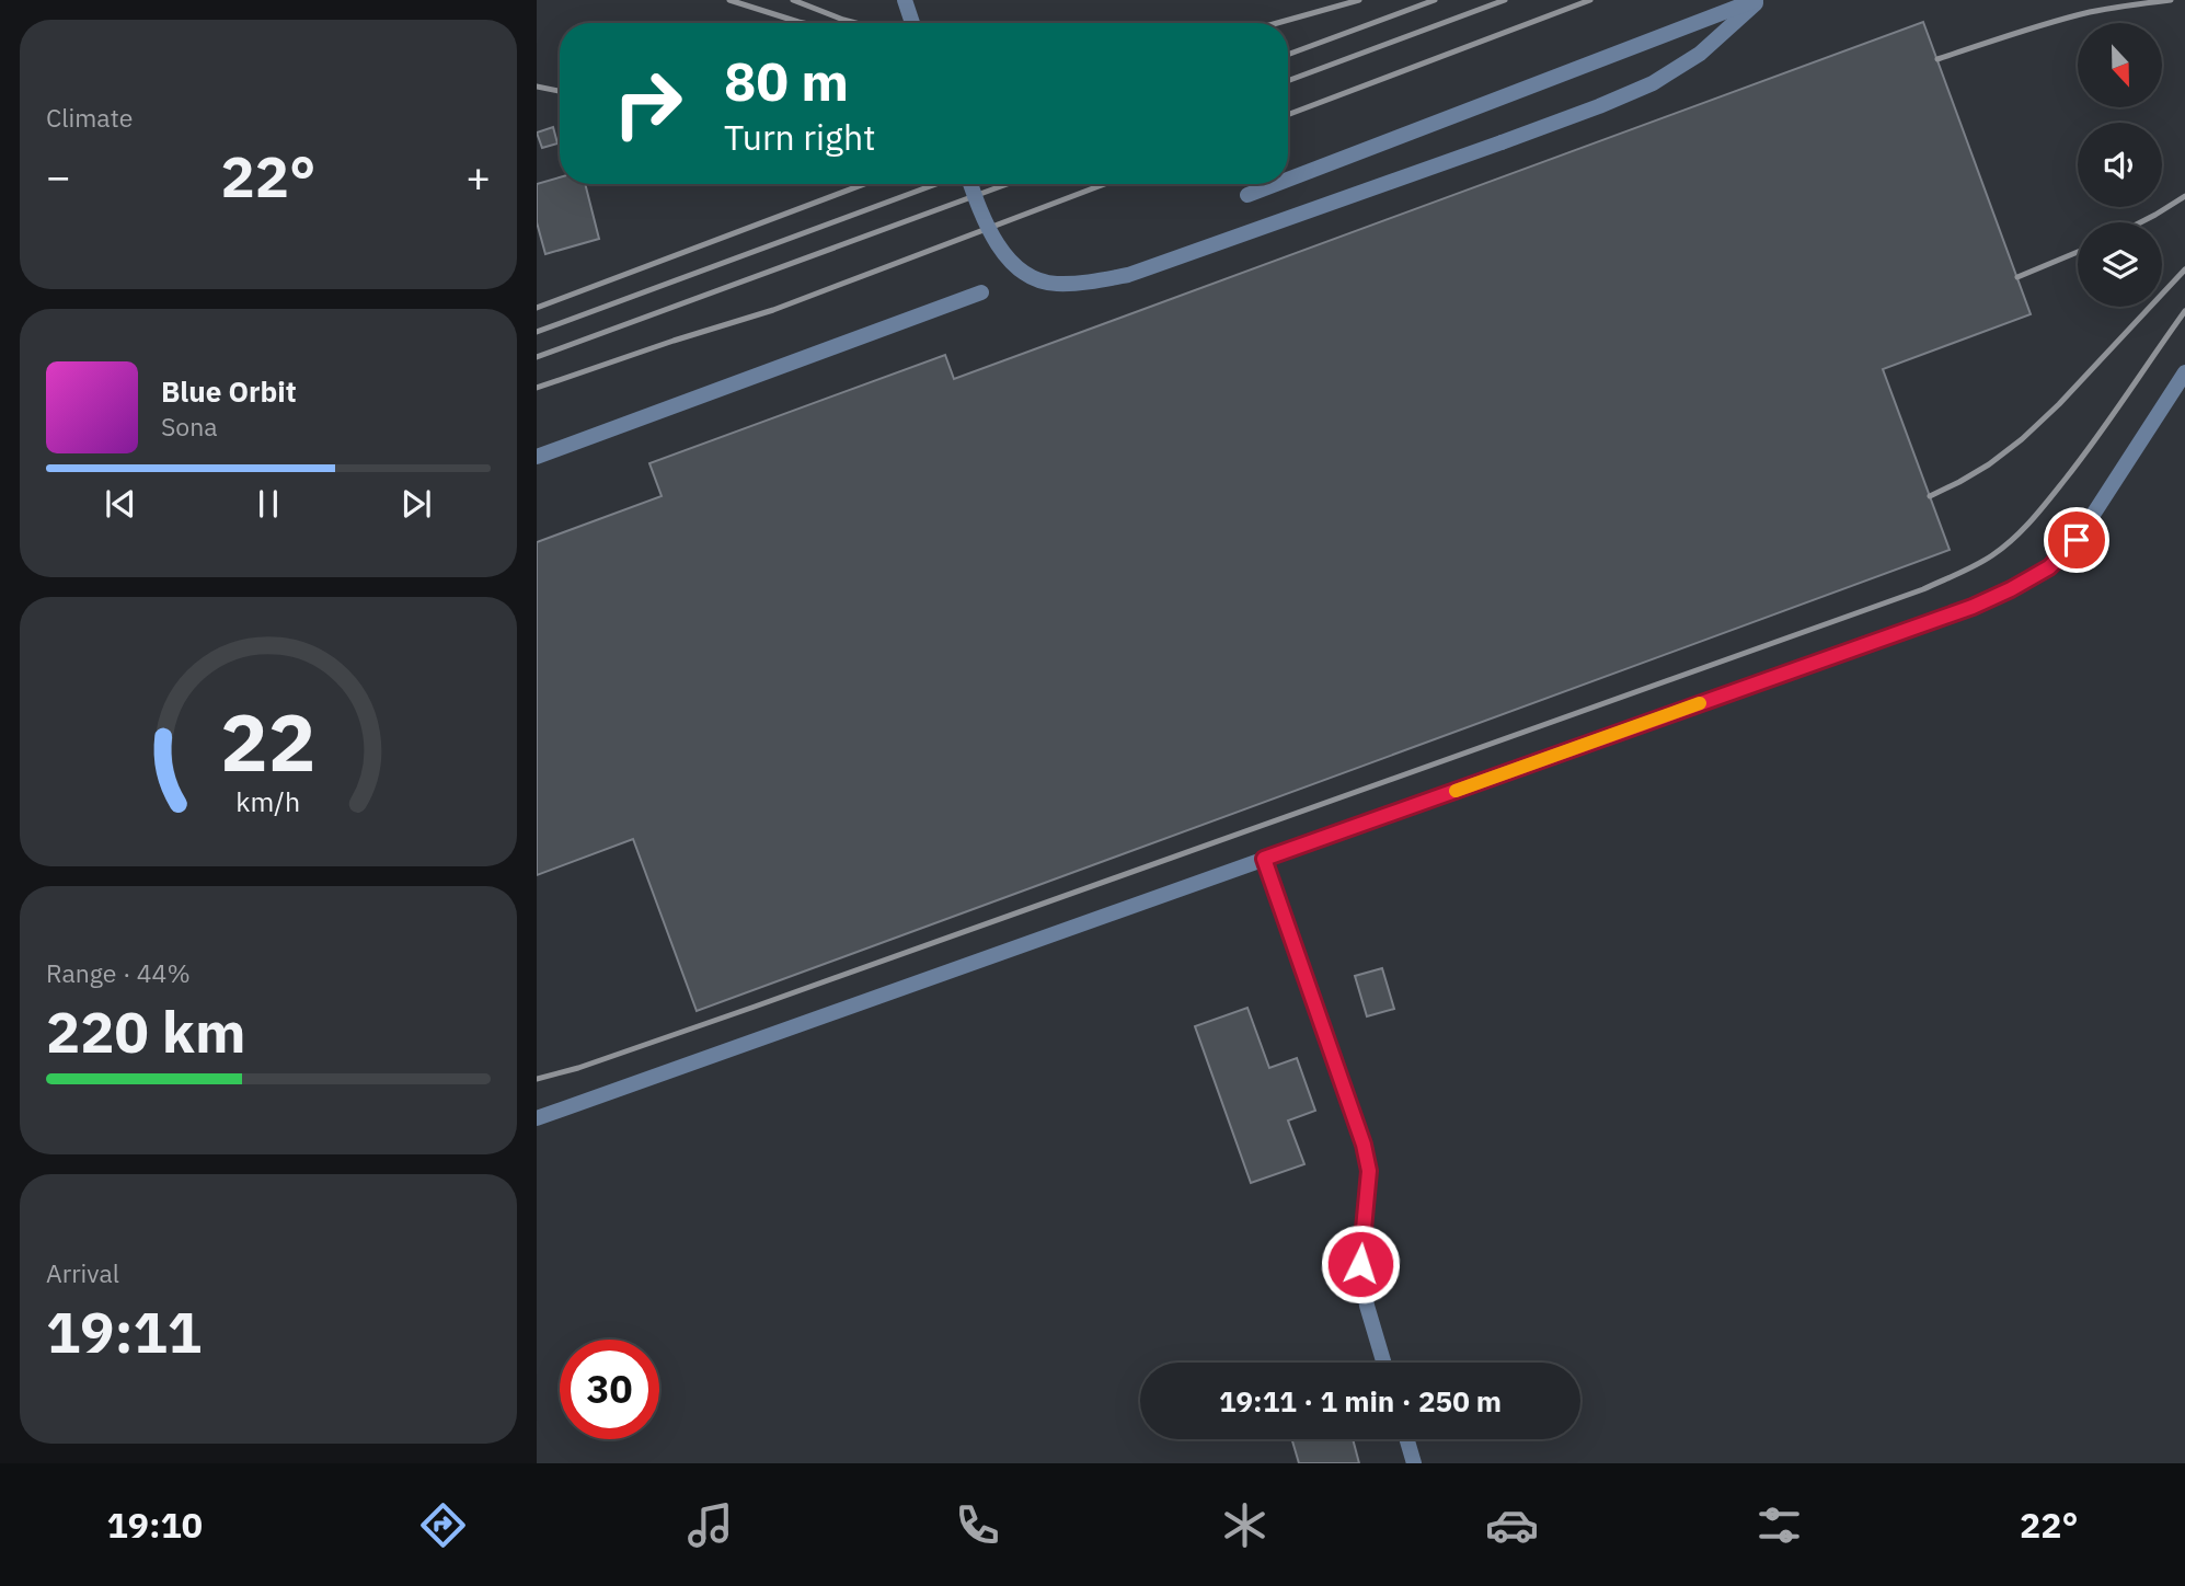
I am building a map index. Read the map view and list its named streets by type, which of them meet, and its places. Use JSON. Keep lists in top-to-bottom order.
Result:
{
  "north": "bottom",
  "page": {
    "tile": [
      "Climate",
      ["Range · 44%", "220 km"],
      ["Arrival", "19:11"]
    ],
    "turn": ["80 m", "Turn right"],
    "heat": ["−", "22°", "+"],
    "song": ["Blue Orbit", "Sona"],
    "limit": "30",
    "trip": "19:11 · 1 min · 250 m",
    "tabs": ["19:10", "22°"],
    "gauge": ["22", "km/h"]
  }
}
